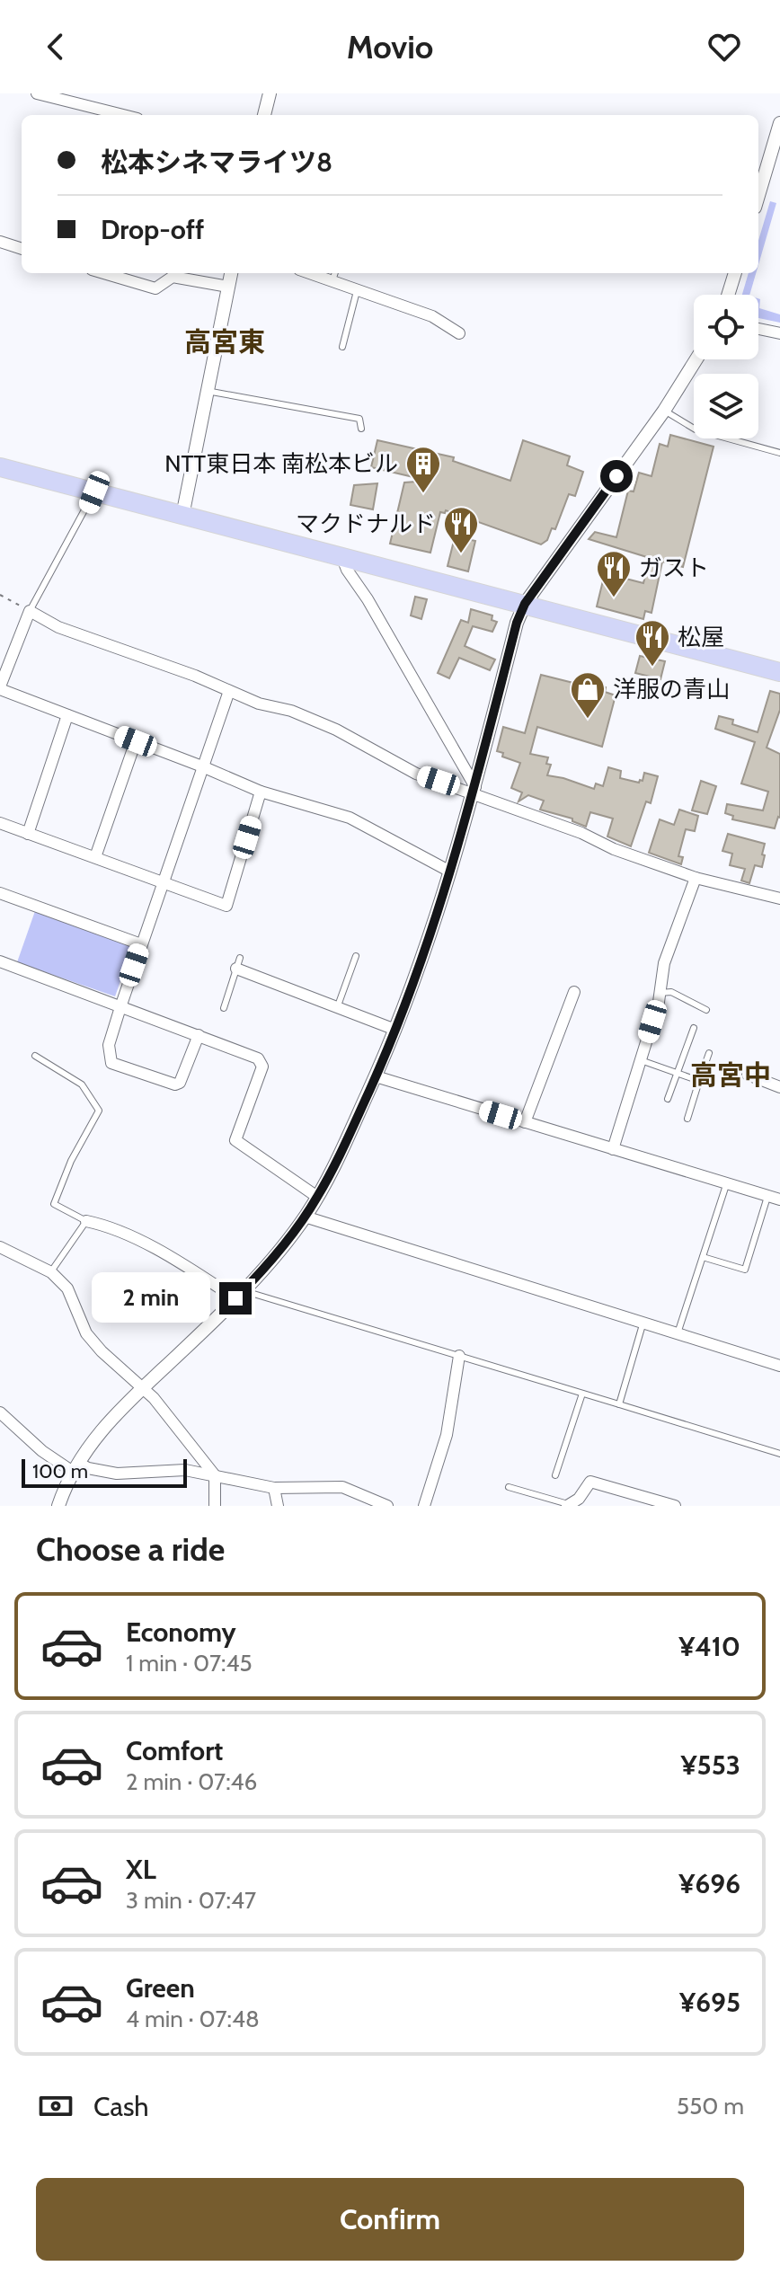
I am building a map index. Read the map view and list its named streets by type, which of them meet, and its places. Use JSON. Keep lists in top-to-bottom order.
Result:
{
  "districts": ["高宮東", "高宮中"],
  "places": {
    "building": ["NTT東日本 南松本ビル"],
    "restaurant": ["マクドナルド", "ガスト", "松屋"],
    "shop": ["洋服の青山"]
  },
  "scale_bar": "100 m",
  "page": {
    "header": "Movio",
    "banner": ["松本シネマライツ8", "Drop-off"],
    "bubble": "2 min",
    "scale": "100 m",
    "heading": "Choose a ride",
    "list": [
      {
        "name": "Economy",
        "note": "1 min · 07:45",
        "value": "¥410"
      },
      {
        "name": "Comfort",
        "note": "2 min · 07:46",
        "value": "¥553"
      },
      {
        "name": "XL",
        "note": "3 min · 07:47",
        "value": "¥696"
      },
      {
        "name": "Green",
        "note": "4 min · 07:48",
        "value": "¥695"
      }
    ],
    "pay": ["Cash", "550 m"],
    "buttons": "Confirm"
  }
}
